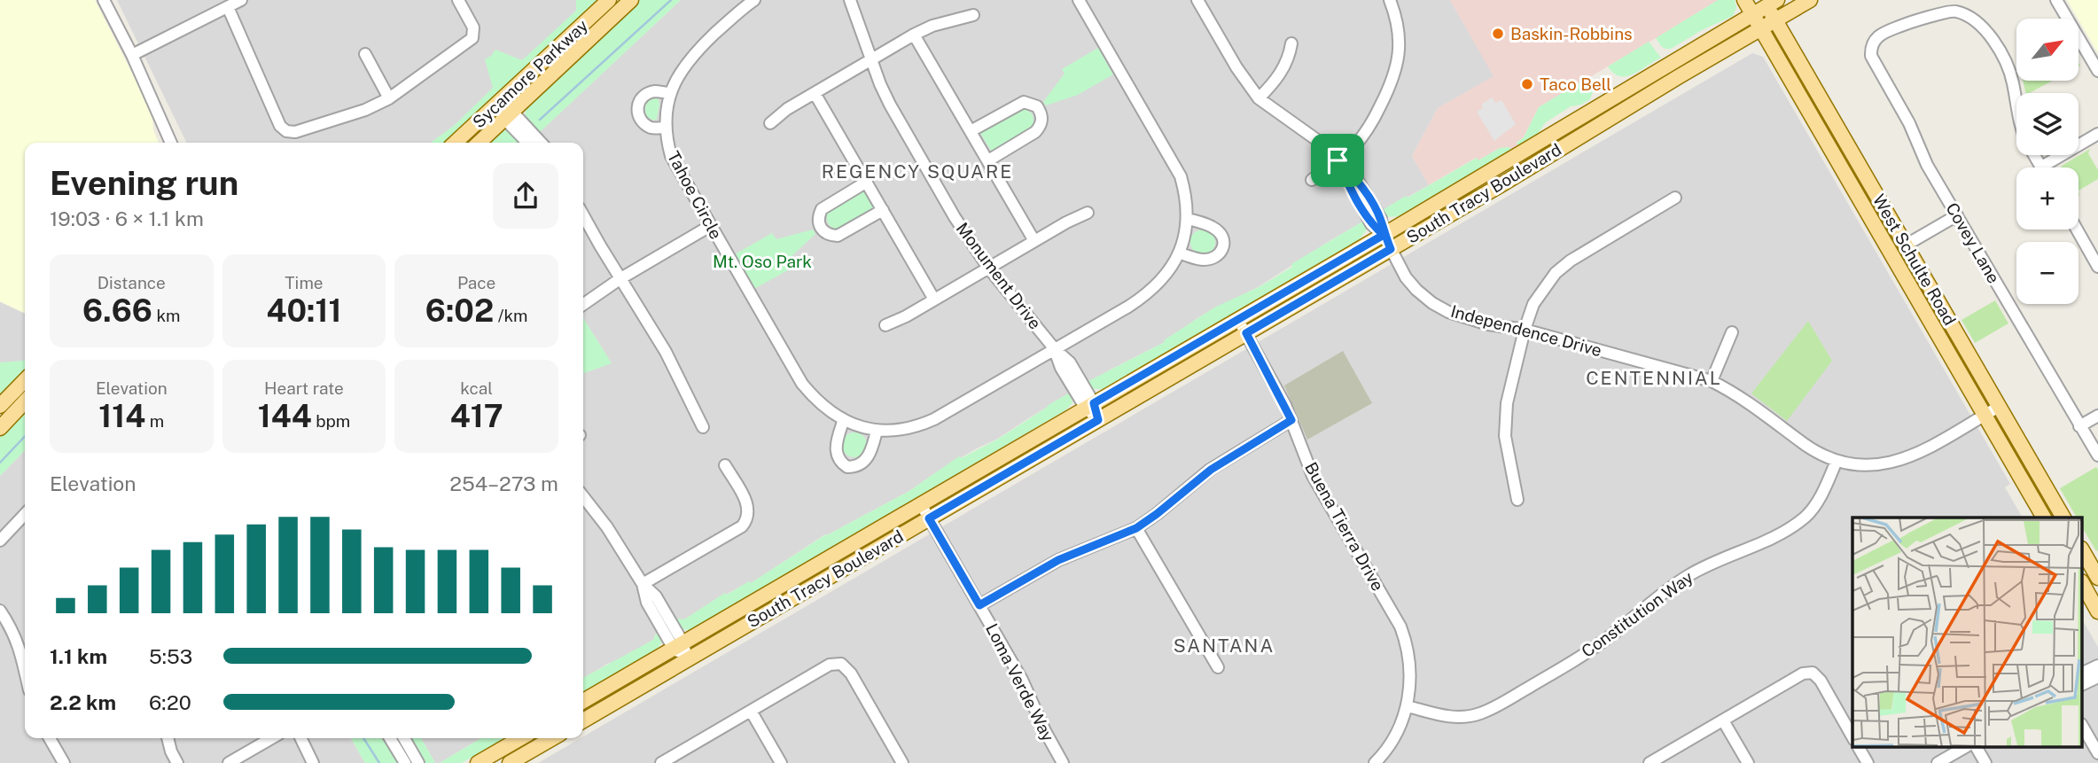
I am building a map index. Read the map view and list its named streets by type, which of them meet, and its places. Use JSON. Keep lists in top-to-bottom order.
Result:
{
  "streets": {
    "main road": ["Sycamore Parkway", "South Tracy Boulevard", "West Schulte Road"],
    "street": [
      "Tahoe Circle",
      "Covey Lane",
      "Monument Drive",
      "Independence Drive",
      "Buena Tierra Drive",
      "Constitution Way",
      "Loma Verde Way"
    ]
  },
  "crossings": [
    ["South Tracy Boulevard", "West Schulte Road"],
    ["South Tracy Boulevard", "Monument Drive"],
    ["South Tracy Boulevard", "Independence Drive"],
    ["South Tracy Boulevard", "Buena Tierra Drive"],
    ["South Tracy Boulevard", "Loma Verde Way"],
    ["Tahoe Circle", "Monument Drive"],
    ["West Schulte Road", "Independence Drive"],
    ["Independence Drive", "Constitution Way"],
    ["Buena Tierra Drive", "Constitution Way"]
  ],
  "districts": ["REGENCY SQUARE", "CENTENNIAL", "SANTANA"],
  "parks": ["Mt. Oso Park"],
  "places": ["Baskin-Robbins", "Taco Bell"],
  "north": "top right",
  "page": {
    "map_buttons": ["+", "−"],
    "heading": ["Evening run", "19:03 · 6 × 1.1 km"],
    "stats": [
      ["Distance", "6.66 km"],
      ["Time", "40:11"],
      ["Pace", "6:02 /km"],
      ["Elevation", "114 m"],
      ["Heart rate", "144 bpm"],
      ["kcal", "417"]
    ],
    "chart": ["Elevation", "254–273 m"],
    "list": [
      {
        "name": "1.1 km",
        "note": "5:53"
      },
      {
        "name": "2.2 km",
        "note": "6:20"
      }
    ]
  }
}
